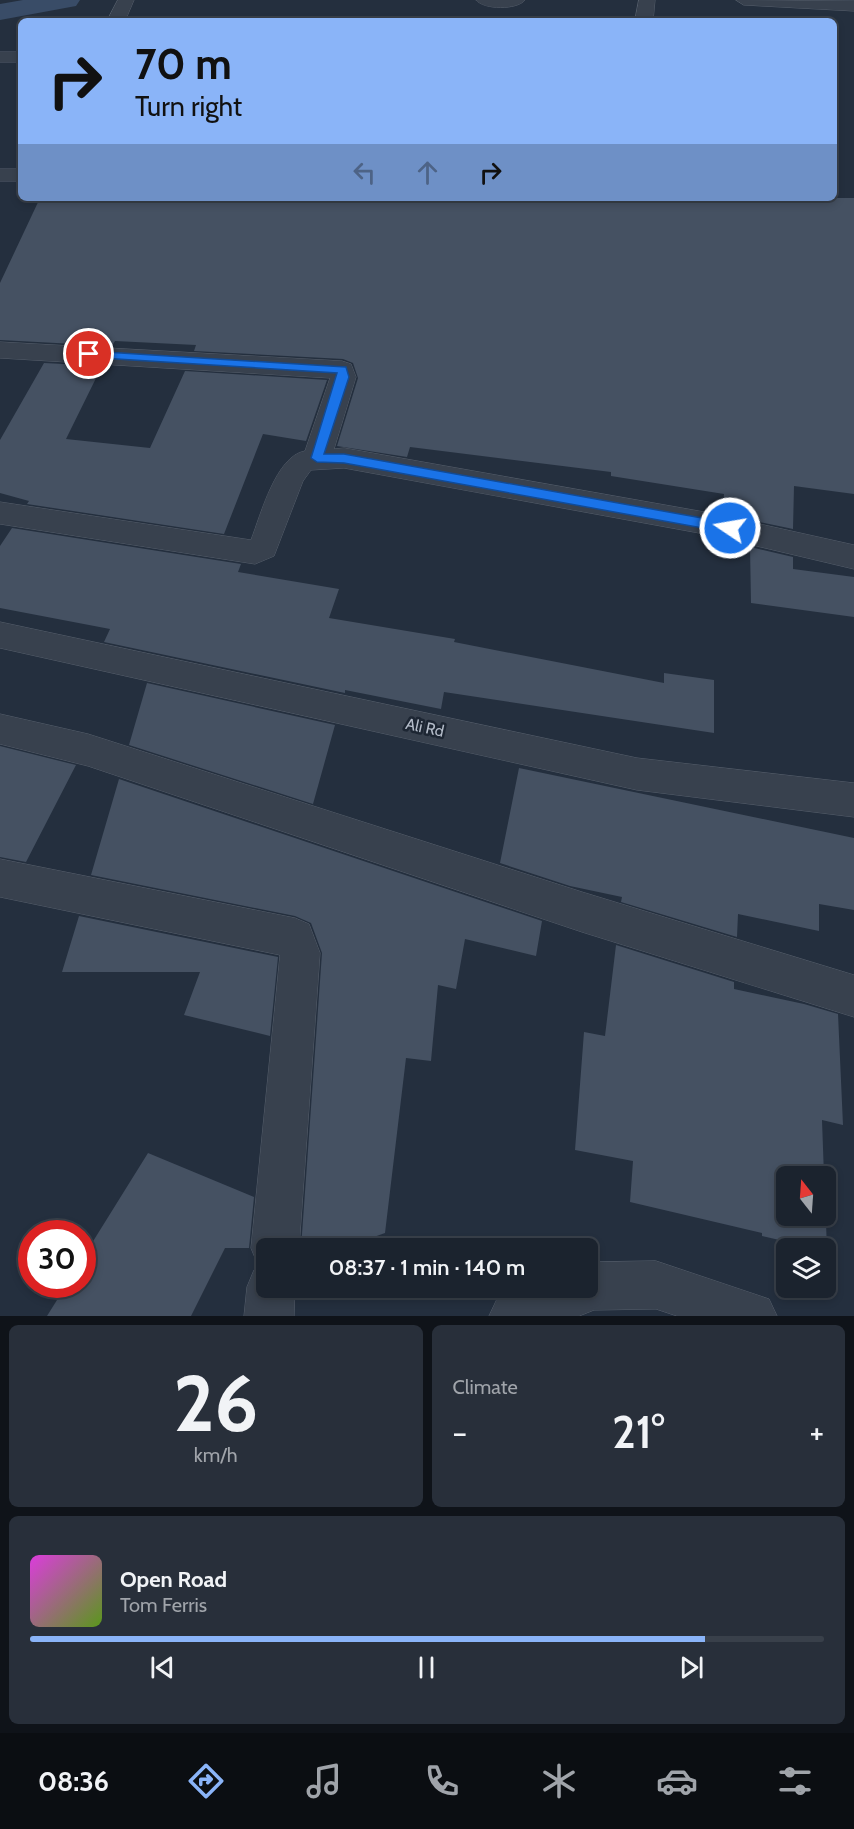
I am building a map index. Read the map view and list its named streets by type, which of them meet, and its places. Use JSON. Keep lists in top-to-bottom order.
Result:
{
  "streets": {
    "street": ["Ali Rd"]
  },
  "north": "top",
  "page": {
    "turn": ["70 m", "Turn right"],
    "limit": "30",
    "trip": "08:37 · 1 min · 140 m",
    "tile": [
      ["26", "km/h"],
      "Climate"
    ],
    "heat": ["−", "21°", "+"],
    "song": ["Open Road", "Tom Ferris"],
    "tabs": "08:36"
  }
}
